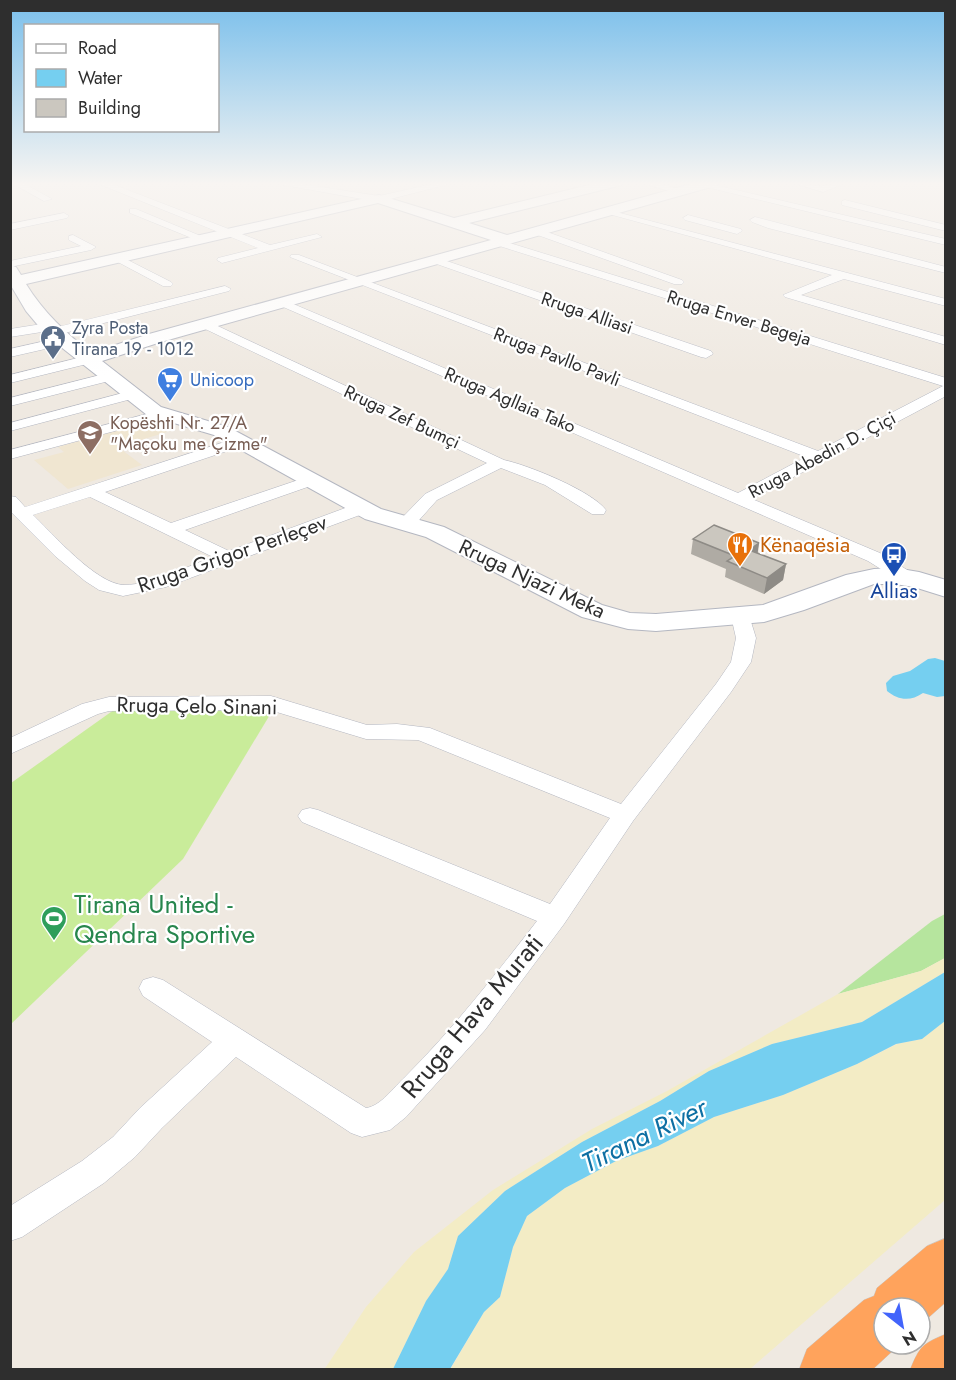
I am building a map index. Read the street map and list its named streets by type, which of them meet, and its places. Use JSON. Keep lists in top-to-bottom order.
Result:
{
  "streets": {
    "street": [
      "Rruga Alliasi",
      "Rruga Enver Begeja",
      "Rruga Pavllo Pavli",
      "Rruga Agllaia Tako",
      "Rruga Zef Bumçi",
      "Rruga Abedin D. Çiçi",
      "Rruga Grigor Perleçev",
      "Rruga Njazi Meka",
      "Rruga Çelo Sinani",
      "Rruga Hava Murati"
    ]
  },
  "crossings": [
    ["Rruga Pavllo Pavli", "Rruga Abedin D. Çiçi"],
    ["Rruga Agllaia Tako", "Rruga Abedin D. Çiçi"],
    ["Rruga Abedin D. Çiçi", "Rruga Njazi Meka"],
    ["Rruga Grigor Perleçev", "Rruga Njazi Meka"],
    ["Rruga Njazi Meka", "Rruga Hava Murati"],
    ["Rruga Çelo Sinani", "Rruga Hava Murati"]
  ],
  "water": ["Tirana River"],
  "places": {
    "public building": ["Zyra Posta Tirana 19 - 1012"],
    "supermarket": ["Unicoop"],
    "school or university": ["Kopështi Nr. 27/A \"Maçoku me Çizme\""],
    "restaurant": ["Kënaqësia"],
    "bus stop": ["Allias"],
    "sports": ["Tirana United - Qendra Sportive"]
  },
  "legend": ["Road", "Water", "Building"],
  "north": "bottom right"
}
